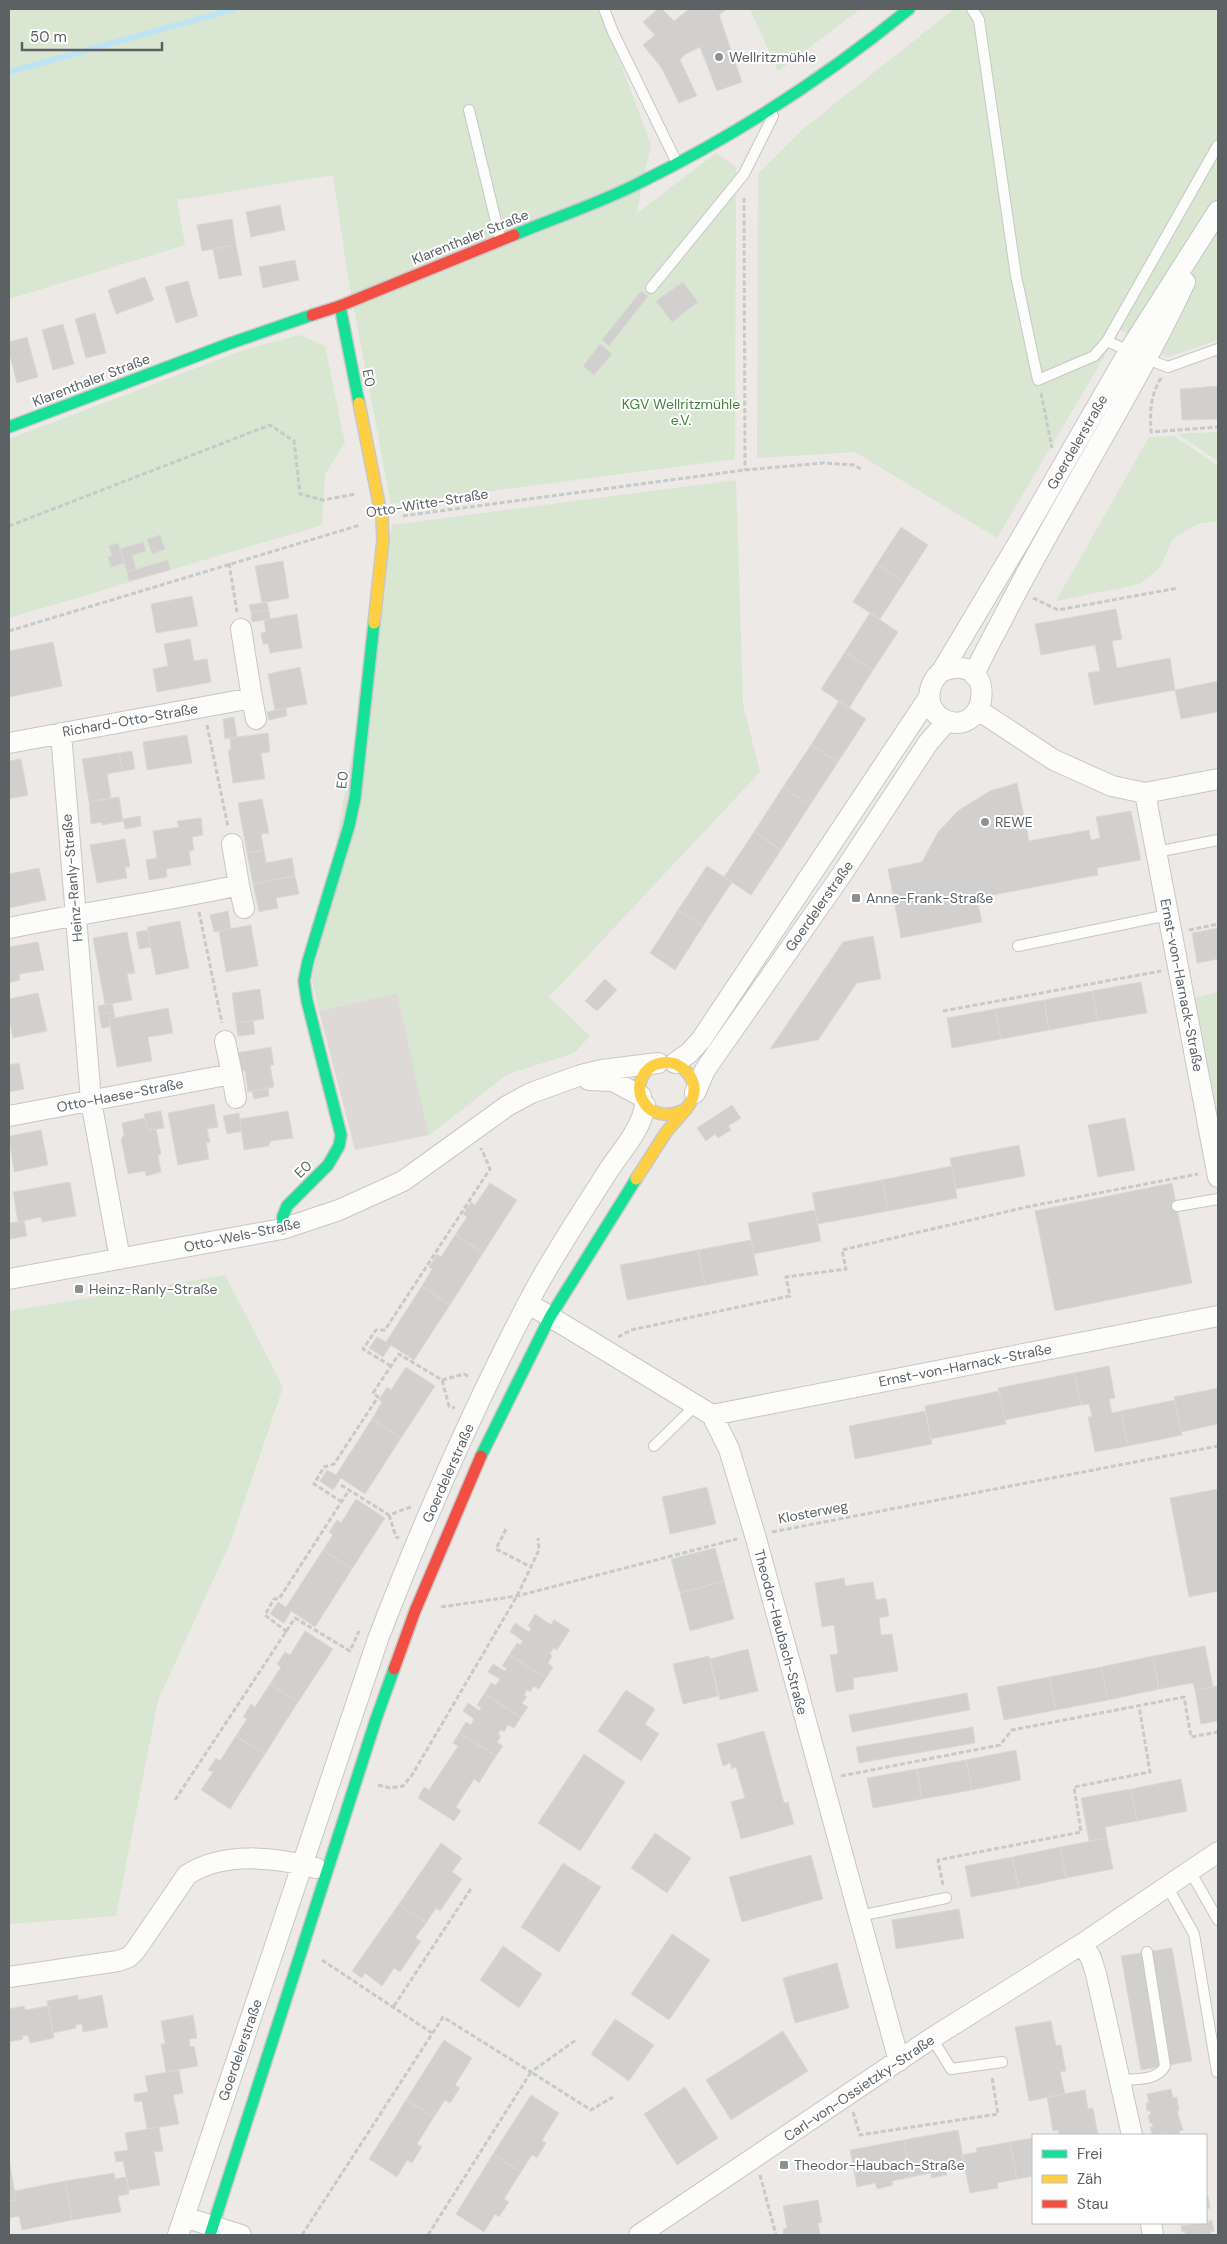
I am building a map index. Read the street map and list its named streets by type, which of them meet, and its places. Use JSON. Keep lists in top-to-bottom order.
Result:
{
  "streets": {
    "street": [
      "Klarenthaler Straße",
      "E0",
      "Goerdelerstraße",
      "Richard-Otto-Straße",
      "Heinz-Ranly-Straße",
      "Ernst-von-Harnack-Straße",
      "Otto-Haese-Straße",
      "Otto-Wels-Straße",
      "Theodor-Haubach-Straße",
      "Carl-von-Ossietzky-Straße"
    ],
    "path": ["Otto-Witte-Straße", "Klosterweg"]
  },
  "crossings": [
    ["Klarenthaler Straße", "E0"],
    ["E0", "Otto-Witte-Straße"],
    ["E0", "Otto-Wels-Straße"],
    ["Goerdelerstraße", "Otto-Wels-Straße"],
    ["Goerdelerstraße", "Klosterweg"],
    ["Richard-Otto-Straße", "Heinz-Ranly-Straße"],
    ["Heinz-Ranly-Straße", "Otto-Haese-Straße"],
    ["Heinz-Ranly-Straße", "Otto-Wels-Straße"],
    ["Ernst-von-Harnack-Straße", "Theodor-Haubach-Straße"],
    ["Klosterweg", "Theodor-Haubach-Straße"],
    ["Theodor-Haubach-Straße", "Carl-von-Ossietzky-Straße"]
  ],
  "parks": ["KGV Wellritzmühle e.V."],
  "places": {
    "other": ["Wellritzmühle", "REWE"],
    "transit": ["Anne-Frank-Straße", "Heinz-Ranly-Straße", "Theodor-Haubach-Straße"]
  },
  "legend": ["Frei", "Zäh", "Stau"],
  "scale_bar": "50 m"
}
